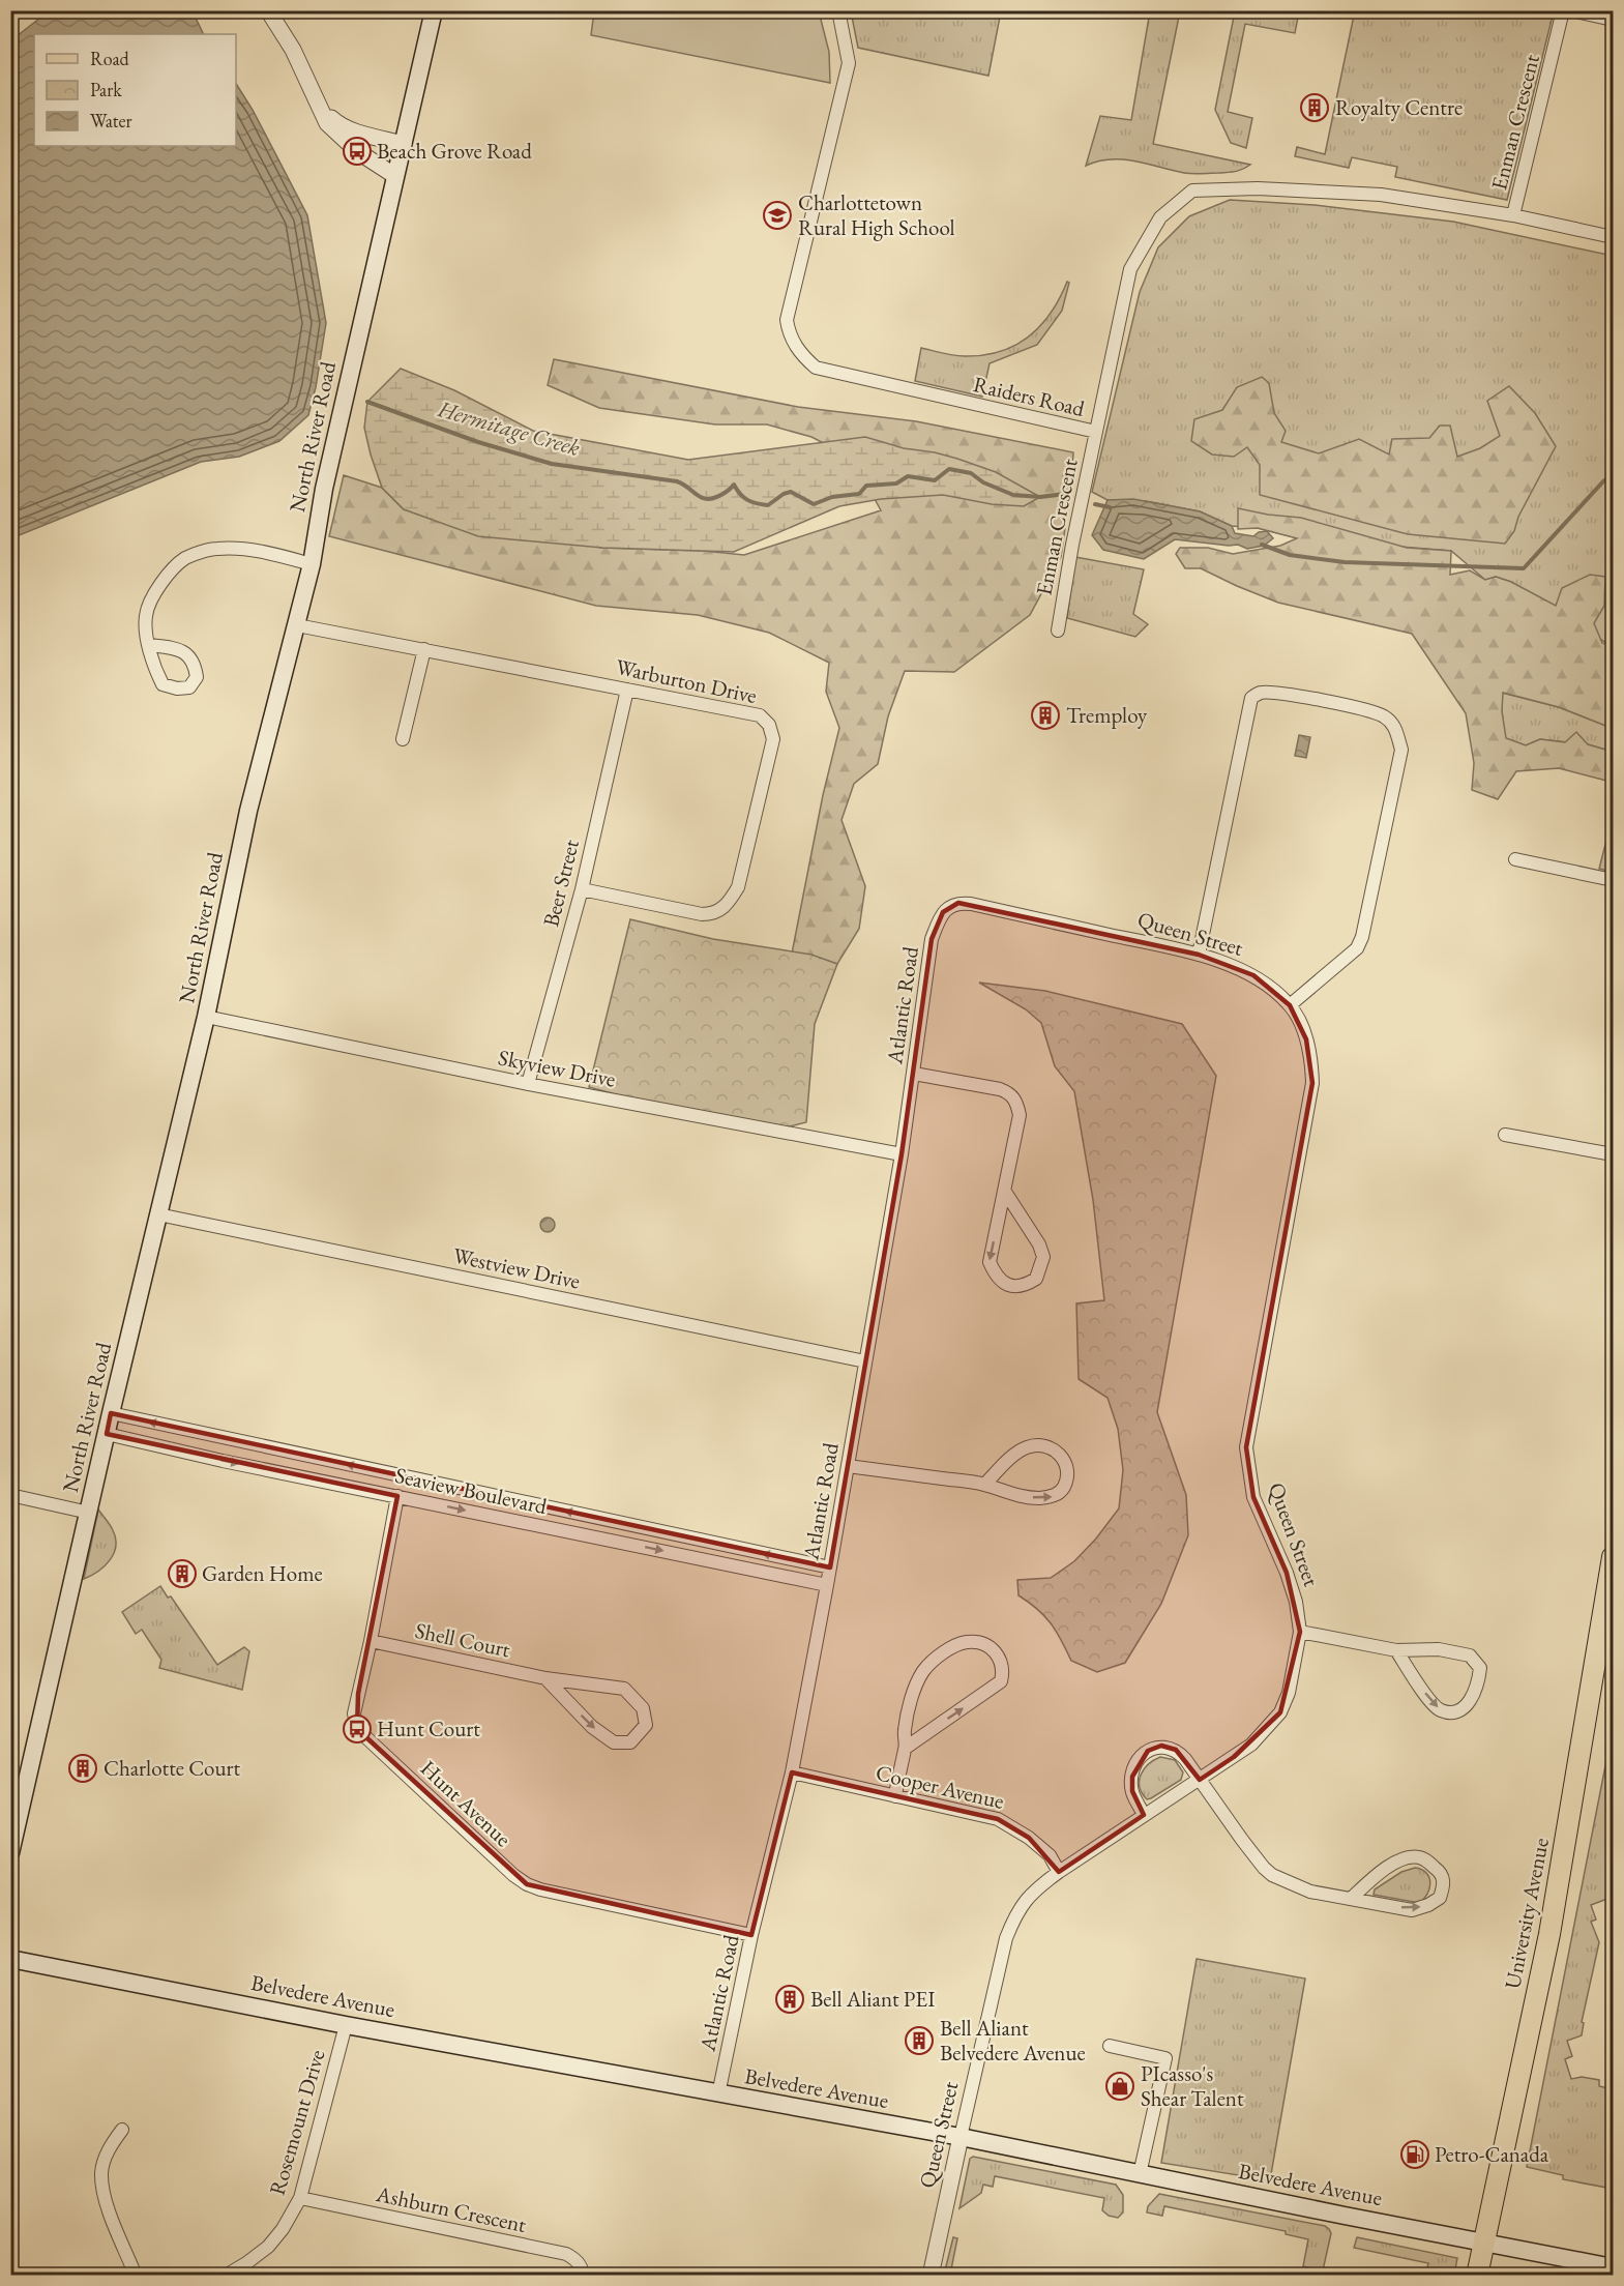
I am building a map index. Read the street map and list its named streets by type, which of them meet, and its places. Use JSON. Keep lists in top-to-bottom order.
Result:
{
  "streets": {
    "main road": ["North River Road", "University Avenue", "Belvedere Avenue"],
    "street": [
      "Enman Crescent",
      "Raiders Road",
      "Warburton Drive",
      "Beer Street",
      "Queen Street",
      "Atlantic Road",
      "Skyview Drive",
      "Westview Drive",
      "Seaview Boulevard",
      "Shell Court",
      "Cooper Avenue",
      "Hunt Avenue",
      "Rosemount Drive",
      "Ashburn Crescent"
    ]
  },
  "crossings": [
    ["Enman Crescent", "Raiders Road"],
    ["North River Road", "Warburton Drive"],
    ["North River Road", "Skyview Drive"],
    ["North River Road", "Westview Drive"],
    ["North River Road", "Seaview Boulevard"],
    ["Warburton Drive", "Beer Street"],
    ["Beer Street", "Skyview Drive"],
    ["Queen Street", "Atlantic Road"],
    ["Queen Street", "Cooper Avenue"],
    ["Queen Street", "Belvedere Avenue"],
    ["Atlantic Road", "Skyview Drive"],
    ["Atlantic Road", "Westview Drive"],
    ["Atlantic Road", "Seaview Boulevard"],
    ["Atlantic Road", "Cooper Avenue"],
    ["Atlantic Road", "Hunt Avenue"],
    ["Atlantic Road", "Belvedere Avenue"],
    ["Seaview Boulevard", "Hunt Avenue"],
    ["Shell Court", "Hunt Avenue"],
    ["University Avenue", "Belvedere Avenue"],
    ["Belvedere Avenue", "Rosemount Drive"],
    ["Rosemount Drive", "Ashburn Crescent"]
  ],
  "water": ["Hermitage Creek"],
  "places": {
    "building": [
      "Royalty Centre",
      "Tremploy",
      "Garden Home",
      "Charlotte Court",
      "Bell Aliant PEI",
      "Bell Aliant Belvedere Avenue"
    ],
    "bus stop": ["Beach Grove Road", "Hunt Court"],
    "school or university": ["Charlottetown Rural High School"],
    "shop": ["PIcasso's Shear Talent"],
    "fuel station": ["Petro-Canada"]
  },
  "legend": ["Road", "Park", "Water"]
}
